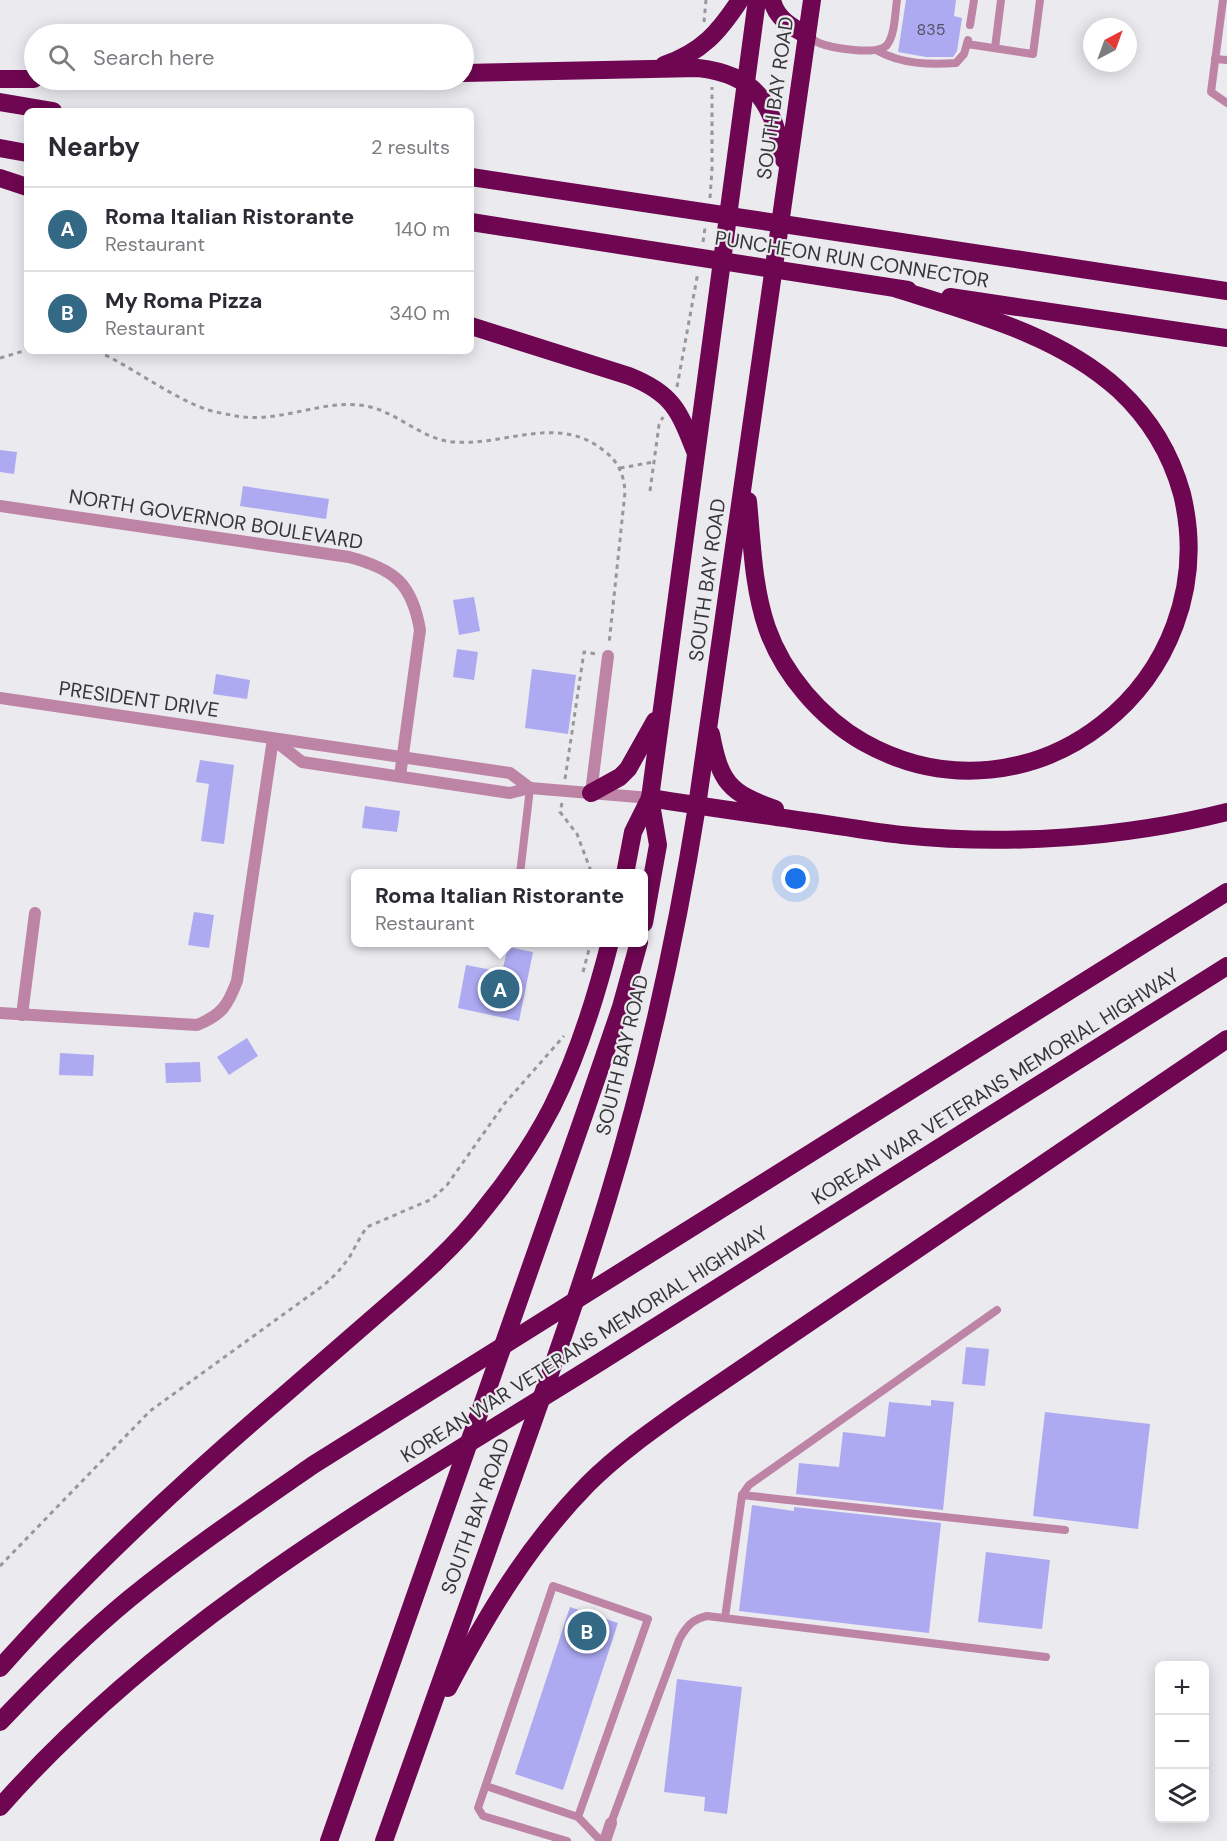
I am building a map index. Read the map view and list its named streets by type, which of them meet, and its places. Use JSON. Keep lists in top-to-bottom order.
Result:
{
  "streets": {
    "highway": ["SOUTH BAY ROAD", "PUNCHEON RUN CONNECTOR", "KOREAN WAR VETERANS MEMORIAL HIGHWAY"],
    "street": ["NORTH GOVERNOR BOULEVARD", "PRESIDENT DRIVE"]
  },
  "crossings": [
    ["SOUTH BAY ROAD", "PRESIDENT DRIVE"],
    ["NORTH GOVERNOR BOULEVARD", "PRESIDENT DRIVE"]
  ],
  "house_numbers": ["835"],
  "north": "top right",
  "page": {
    "search": "Search here",
    "heading": ["Nearby", "2 results"],
    "list": [
      {
        "mark": "A",
        "name": "Roma Italian Ristorante",
        "note": "Restaurant",
        "value": "140 m"
      },
      {
        "mark": "B",
        "name": "My Roma Pizza",
        "note": "Restaurant",
        "value": "340 m"
      }
    ],
    "popup": ["Roma Italian Ristorante", "Restaurant"],
    "pins": ["A", "B"],
    "map_buttons": ["+", "−"]
  }
}
